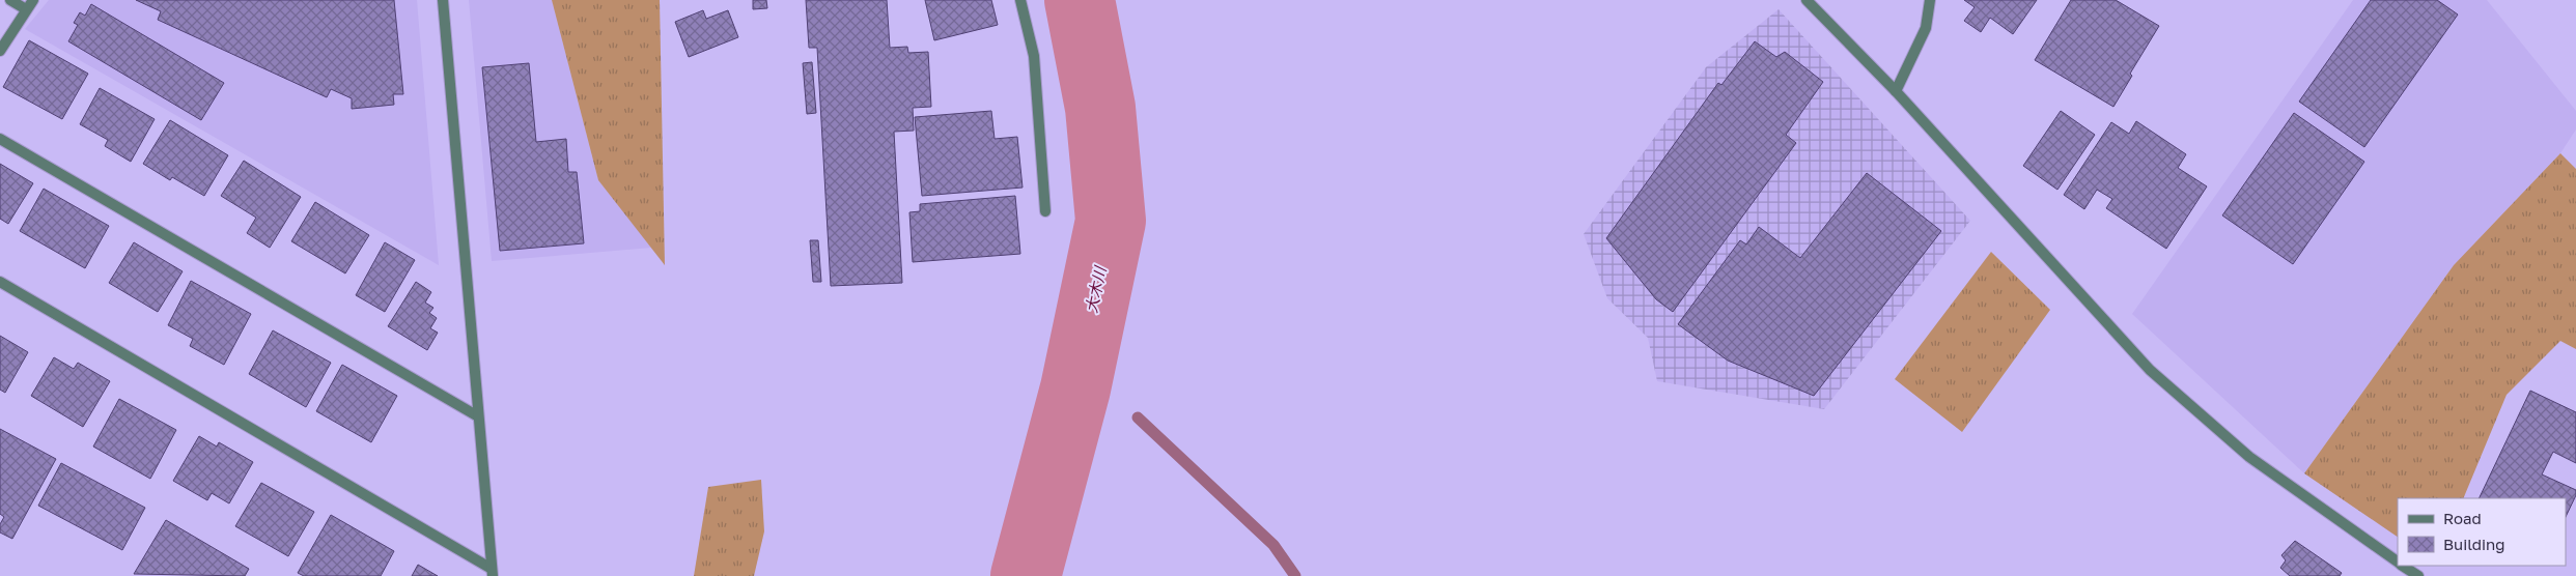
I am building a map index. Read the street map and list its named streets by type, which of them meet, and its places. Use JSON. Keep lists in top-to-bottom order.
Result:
{
  "water": ["大木川"],
  "legend": ["Road", "Building"]
}
